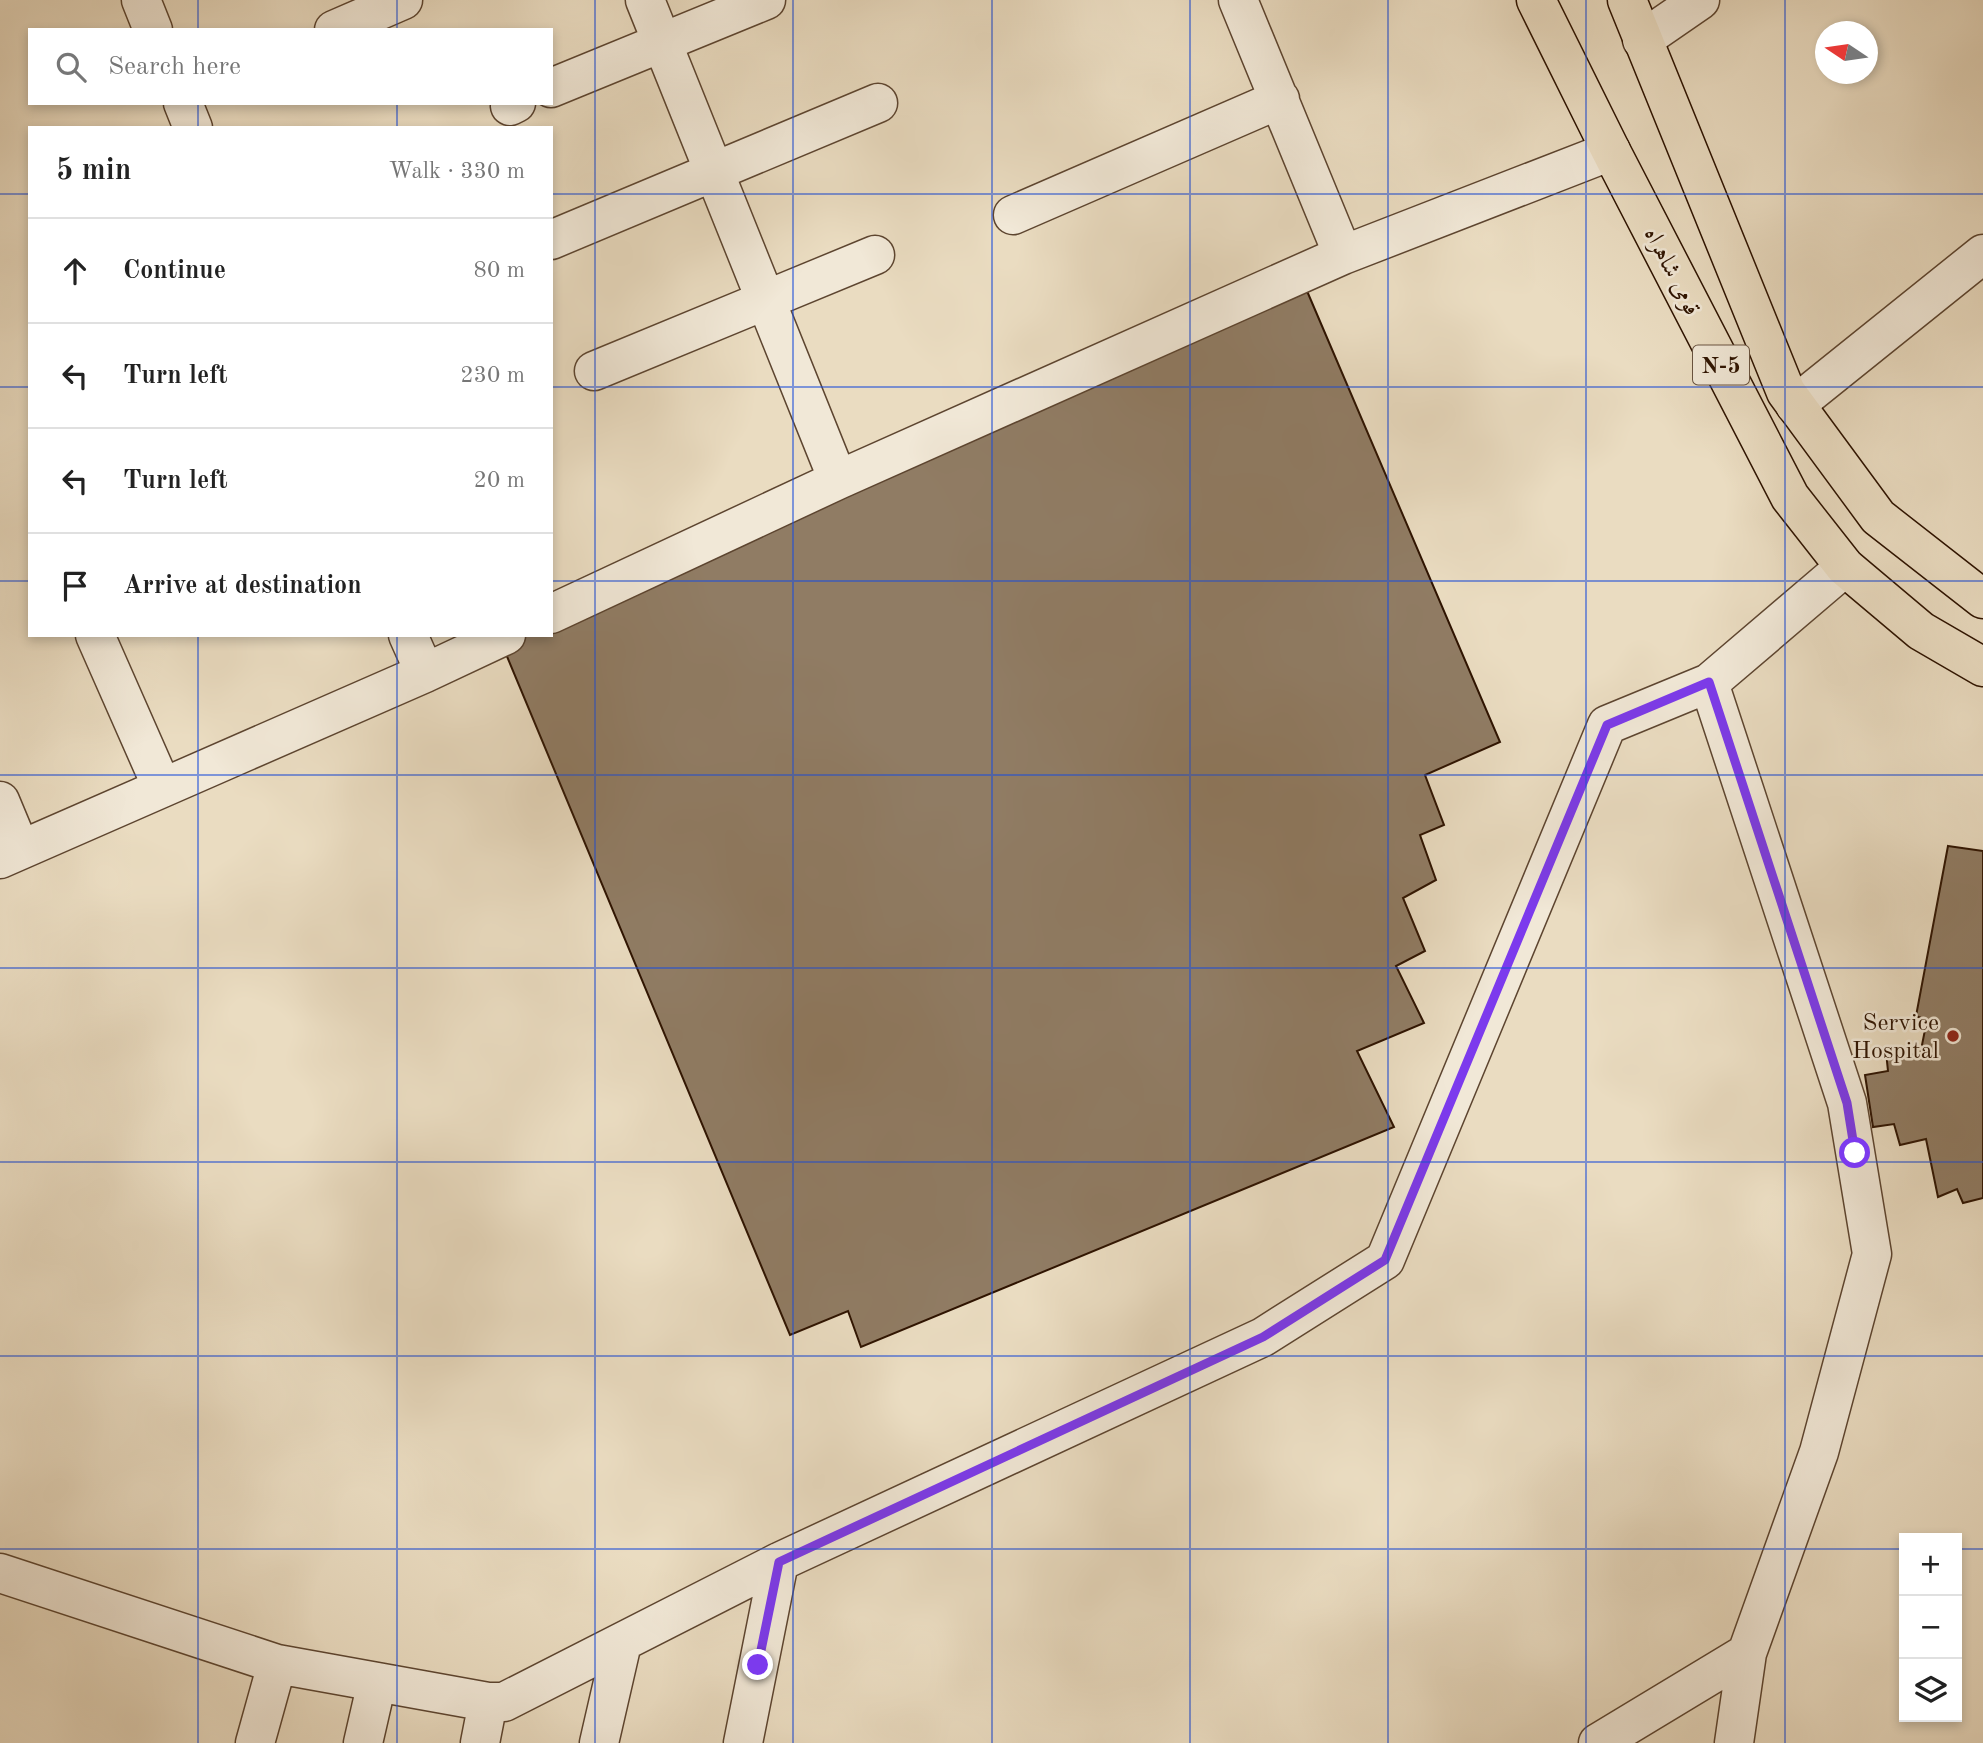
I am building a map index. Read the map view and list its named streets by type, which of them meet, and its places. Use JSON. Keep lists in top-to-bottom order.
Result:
{
  "streets": {
    "highway": ["قومی شاہراہ", "N-5"]
  },
  "places": ["Service Hospital"],
  "north": "left",
  "page": {
    "search": "Search here",
    "heading": ["5 min", "Walk · 330 m"],
    "list": [
      ["Continue", "80 m"],
      ["Turn left", "230 m"],
      ["Turn left", "20 m"],
      "Arrive at destination"
    ],
    "map_buttons": ["+", "−"]
  }
}
